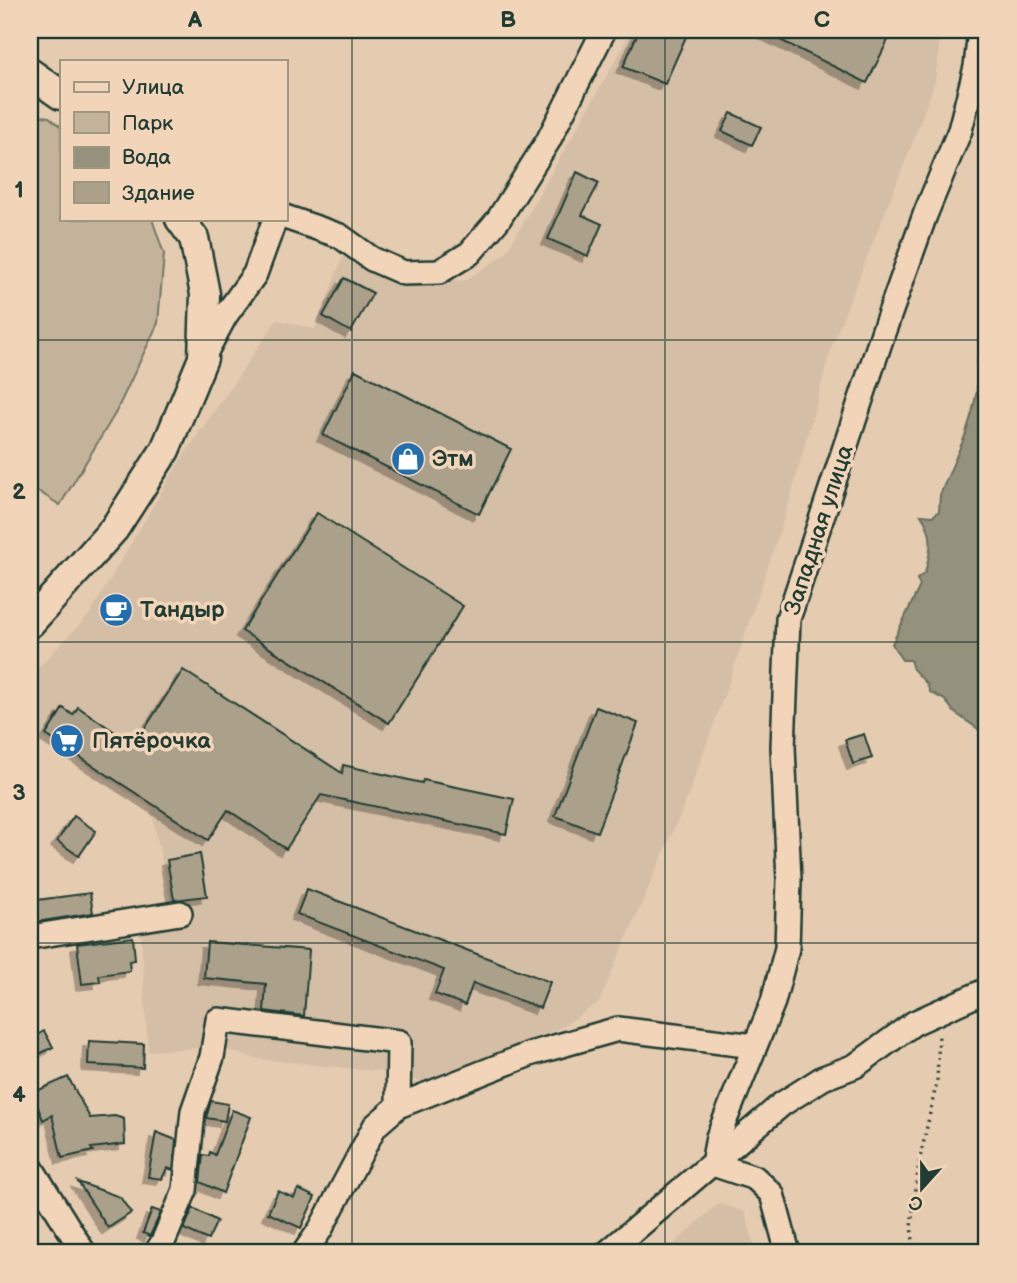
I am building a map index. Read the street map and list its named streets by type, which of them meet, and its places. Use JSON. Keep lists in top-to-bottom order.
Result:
{
  "streets": {
    "street": ["Западная улица"]
  },
  "places": {
    "shop": ["Этм"],
    "cafe": ["Тандыр"],
    "supermarket": ["Пятёрочка"]
  },
  "legend": [
    "Улица",
    "Парк",
    "Вода",
    "Здание"
  ],
  "north": "bottom",
  "grid": {
    "columns": ["A", "B", "C"],
    "rows": [
      "1",
      "2",
      "3",
      "4"
    ]
  }
}
